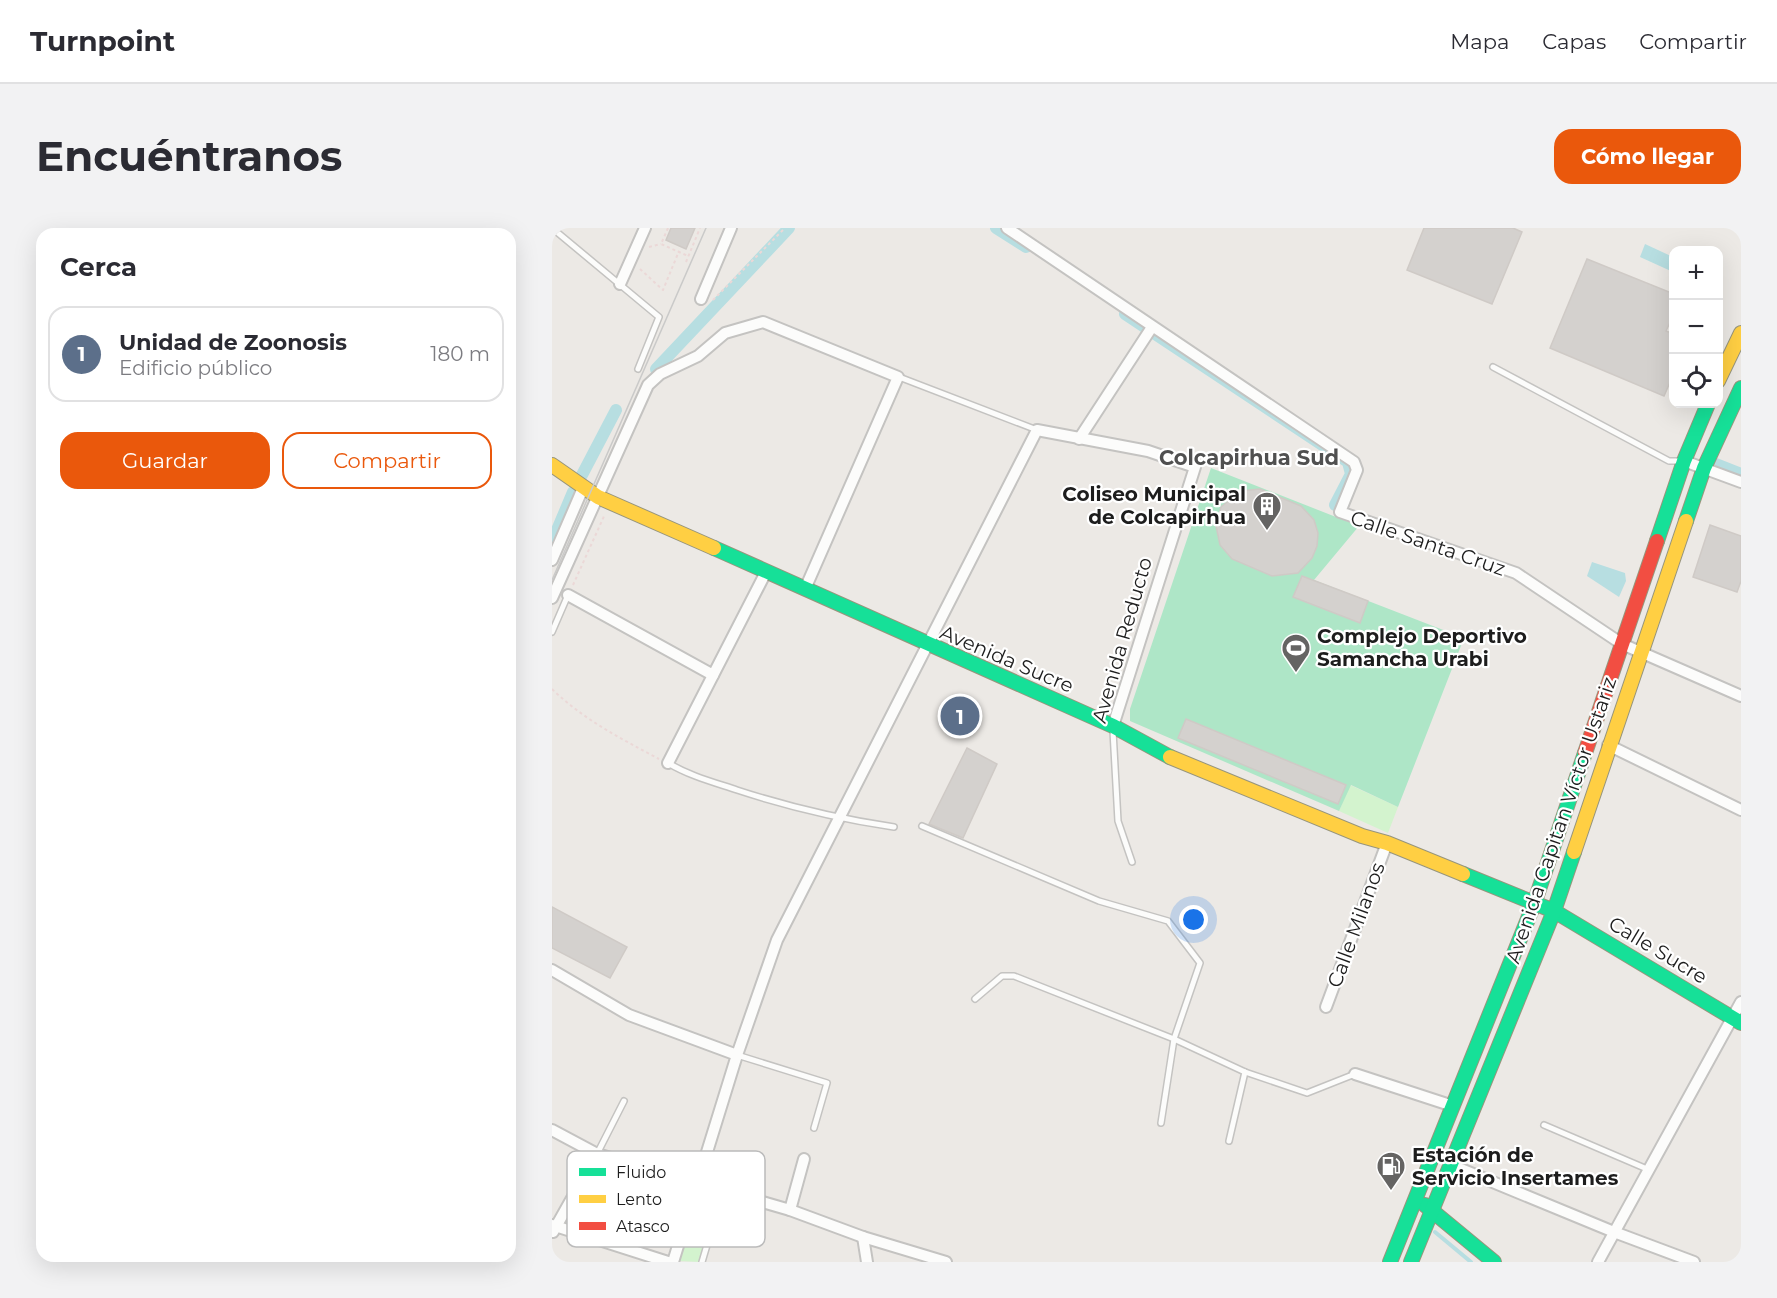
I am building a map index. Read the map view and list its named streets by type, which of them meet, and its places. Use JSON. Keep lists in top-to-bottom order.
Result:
{
  "streets": {
    "main road": ["Avenida Sucre", "Avenida Capitan Víctor Ustariz", "Calle Sucre"],
    "street": ["Calle Santa Cruz", "Avenida Reducto", "Calle Milanos"]
  },
  "crossings": [
    ["Calle Santa Cruz", "Avenida Capitan Víctor Ustariz"],
    ["Avenida Reducto", "Avenida Sucre"],
    ["Avenida Sucre", "Avenida Capitan Víctor Ustariz"],
    ["Avenida Sucre", "Calle Milanos"],
    ["Avenida Sucre", "Calle Sucre"],
    ["Avenida Capitan Víctor Ustariz", "Calle Sucre"]
  ],
  "districts": ["Colcapirhua Sud"],
  "places": {
    "building": ["Coliseo Municipal de Colcapirhua"],
    "sports": ["Complejo Deportivo Samancha Urabi"],
    "fuel station": ["Estación de Servicio Insertames"]
  },
  "legend": ["Fluido", "Lento", "Atasco"],
  "page": {
    "header": "Turnpoint",
    "nav": ["Mapa", "Capas", "Compartir"],
    "buttons": [
      "Cómo llegar",
      ["Guardar", "Compartir"]
    ],
    "title": "Encuéntranos",
    "heading": "Cerca",
    "map_buttons": ["+", "−"],
    "list": [
      {
        "mark": "1",
        "name": "Unidad de Zoonosis",
        "note": "Edificio público",
        "value": "180 m"
      }
    ],
    "pins": "1"
  }
}
